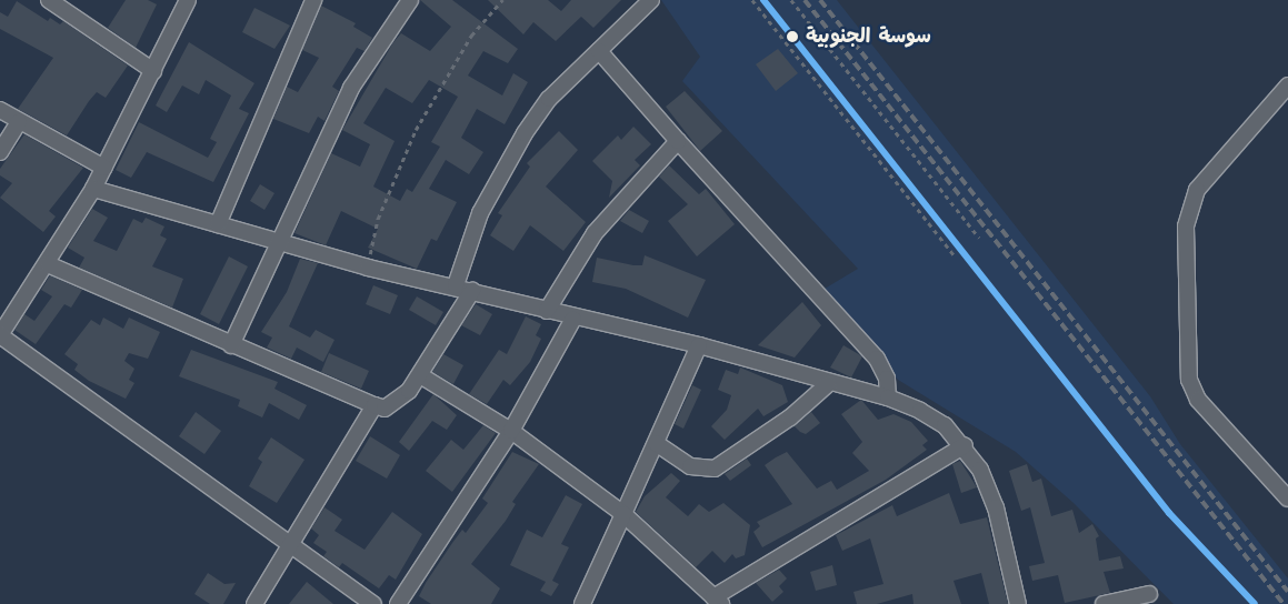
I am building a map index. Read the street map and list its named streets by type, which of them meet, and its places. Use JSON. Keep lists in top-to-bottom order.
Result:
{
  "places": ["سوسة الجنوبية"]
}
